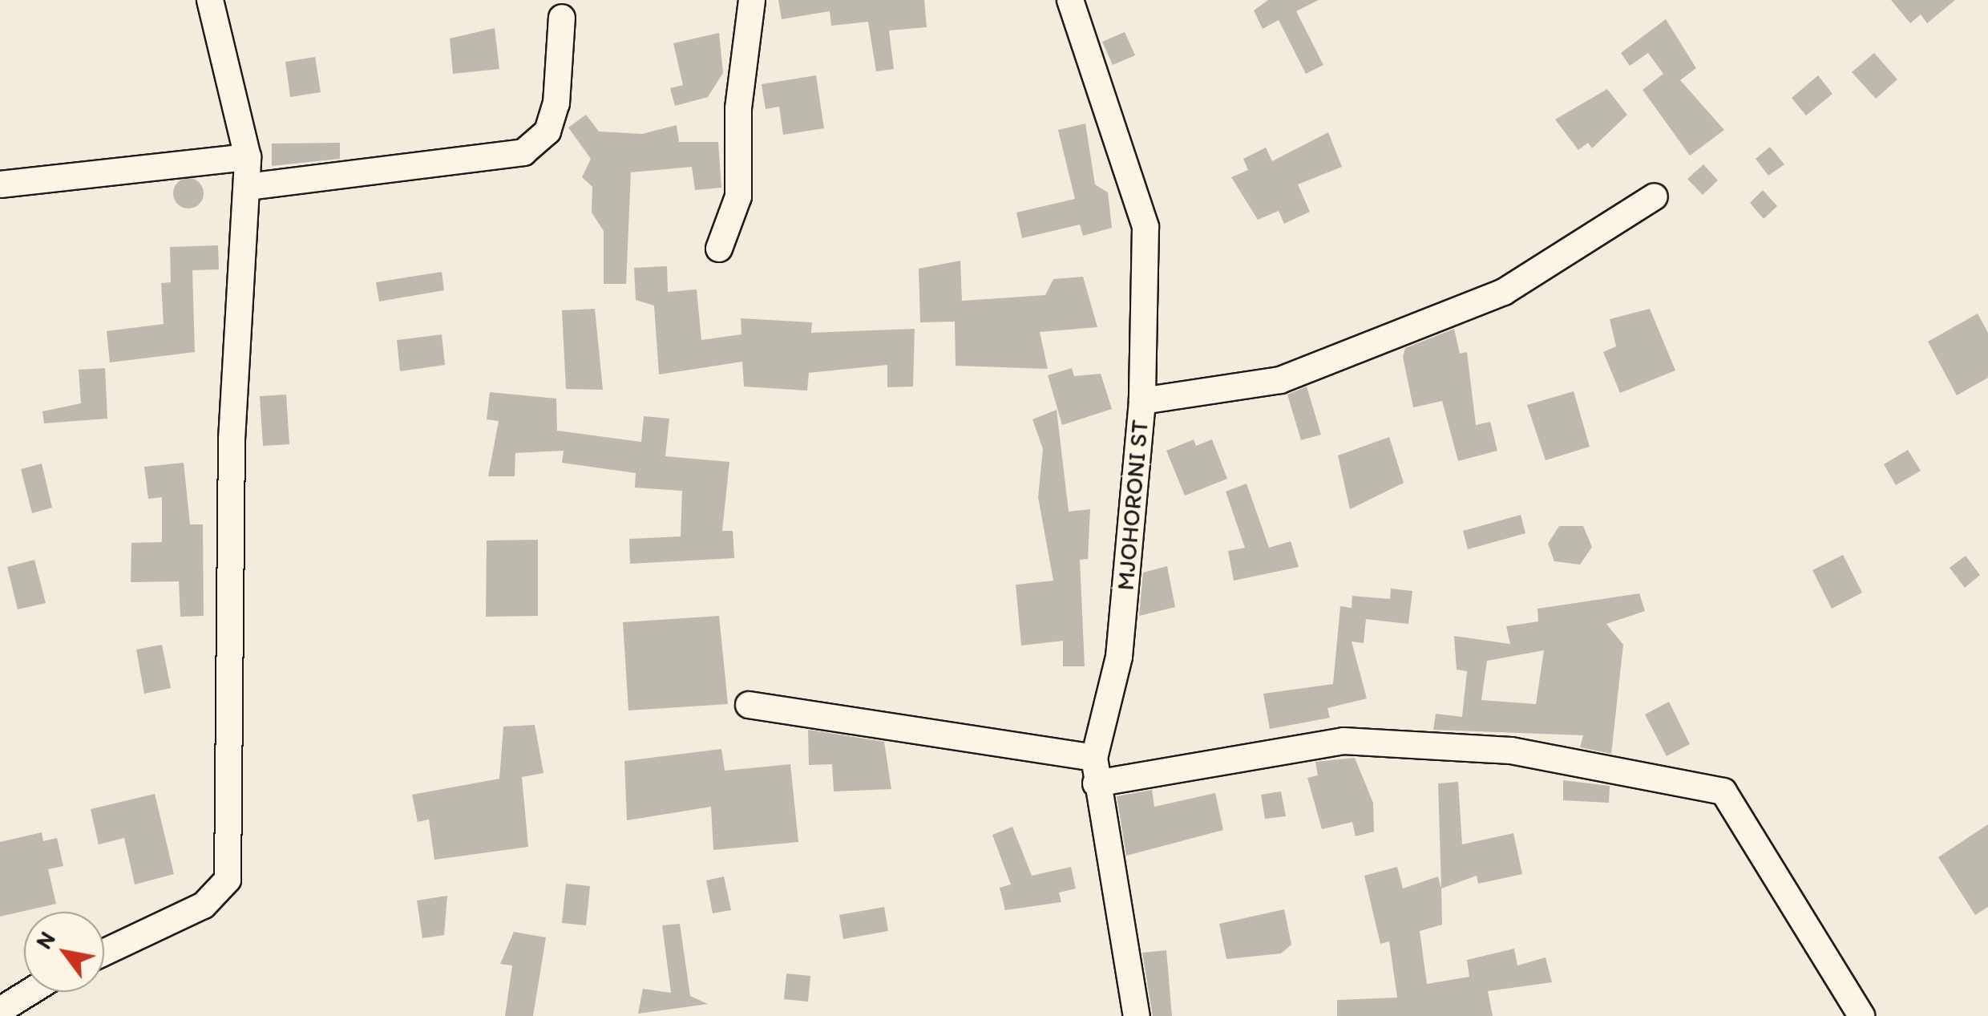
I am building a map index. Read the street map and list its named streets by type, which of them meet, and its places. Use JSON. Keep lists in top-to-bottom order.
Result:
{
  "streets": {
    "street": ["MJOHORONI ST"]
  },
  "north": "top left"
}
